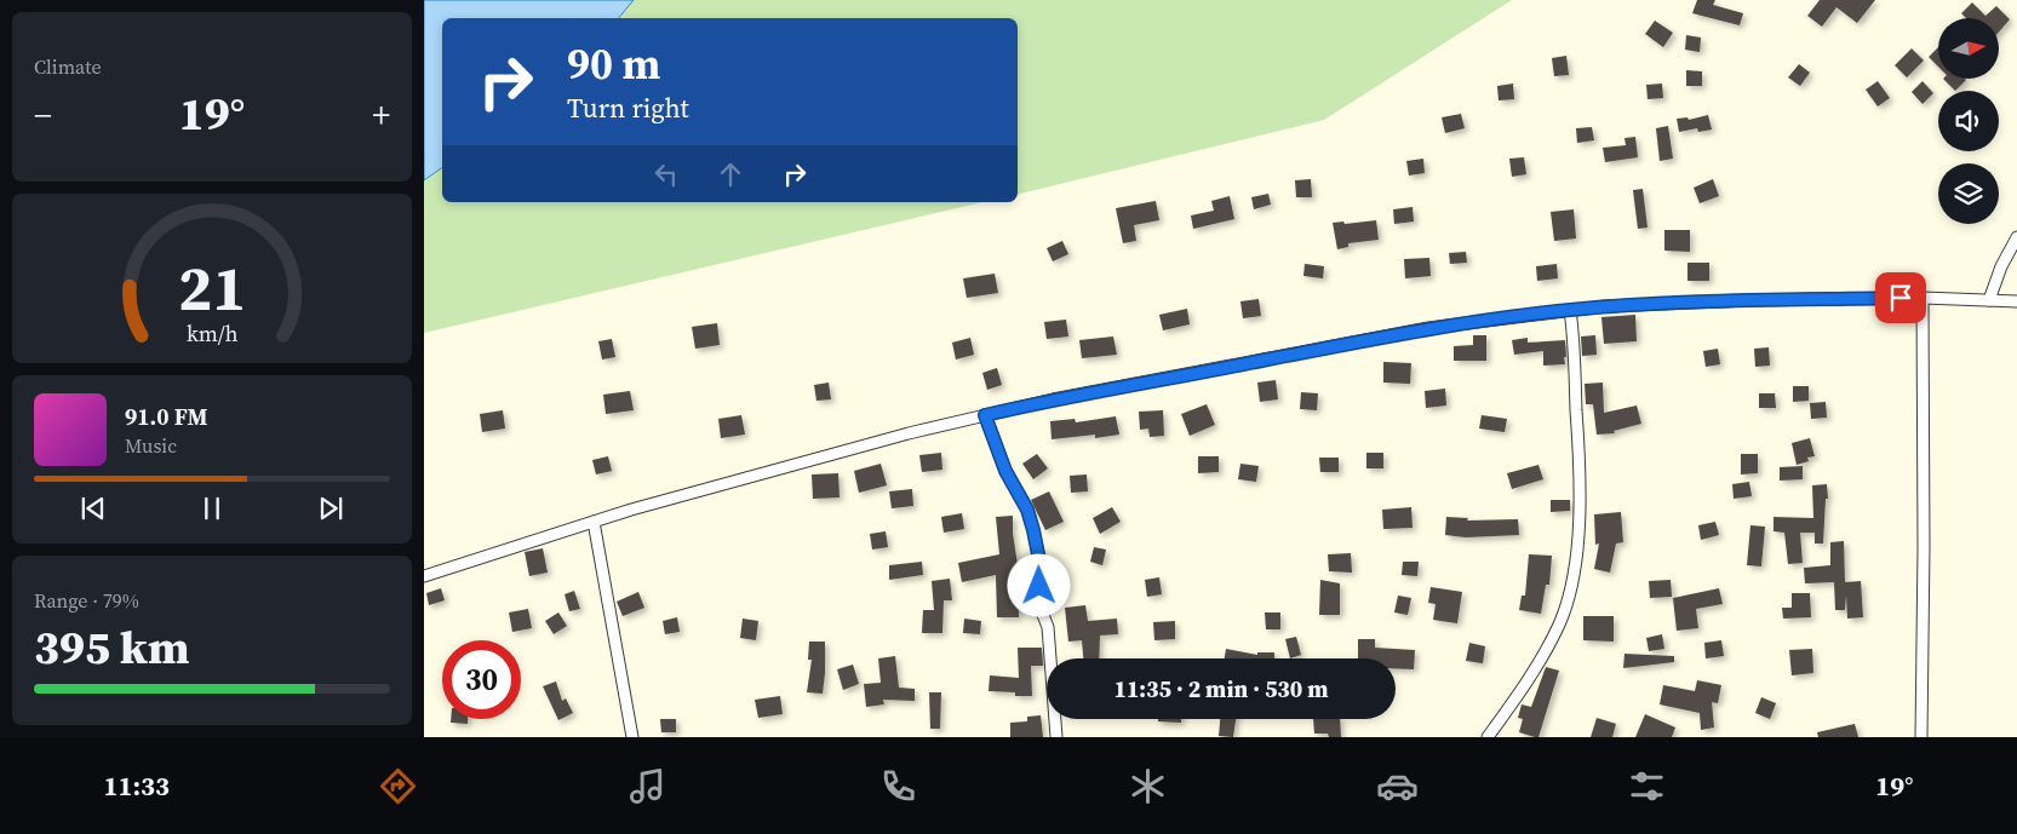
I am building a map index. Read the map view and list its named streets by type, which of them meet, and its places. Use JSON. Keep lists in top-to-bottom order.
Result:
{
  "north": "right",
  "page": {
    "tile": [
      "Climate",
      ["Range · 79%", "395 km"]
    ],
    "turn": ["90 m", "Turn right"],
    "heat": ["−", "19°", "+"],
    "song": ["91.0 FM", "Music"],
    "limit": "30",
    "trip": "11:35 · 2 min · 530 m",
    "tabs": ["11:33", "19°"],
    "gauge": ["21", "km/h"]
  }
}
